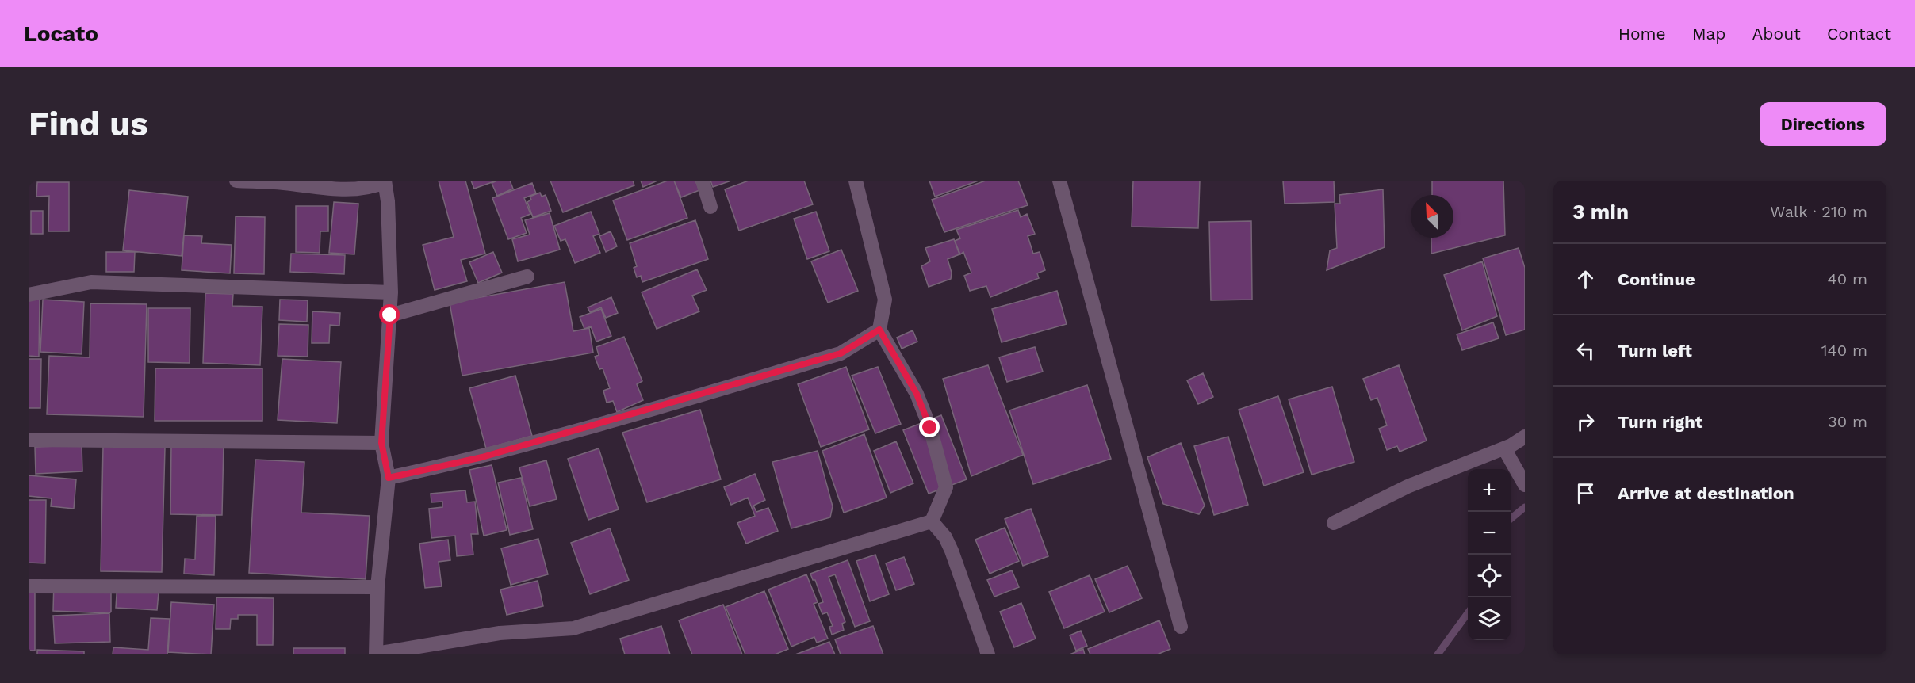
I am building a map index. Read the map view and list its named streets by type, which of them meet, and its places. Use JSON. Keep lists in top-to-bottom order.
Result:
{
  "north": "top left",
  "page": {
    "header": "Locato",
    "nav": [
      "Home",
      "Map",
      "About",
      "Contact"
    ],
    "buttons": "Directions",
    "title": "Find us",
    "heading": ["3 min", "Walk · 210 m"],
    "list": [
      ["Continue", "40 m"],
      ["Turn left", "140 m"],
      ["Turn right", "30 m"],
      "Arrive at destination"
    ],
    "map_buttons": ["+", "−"]
  }
}
